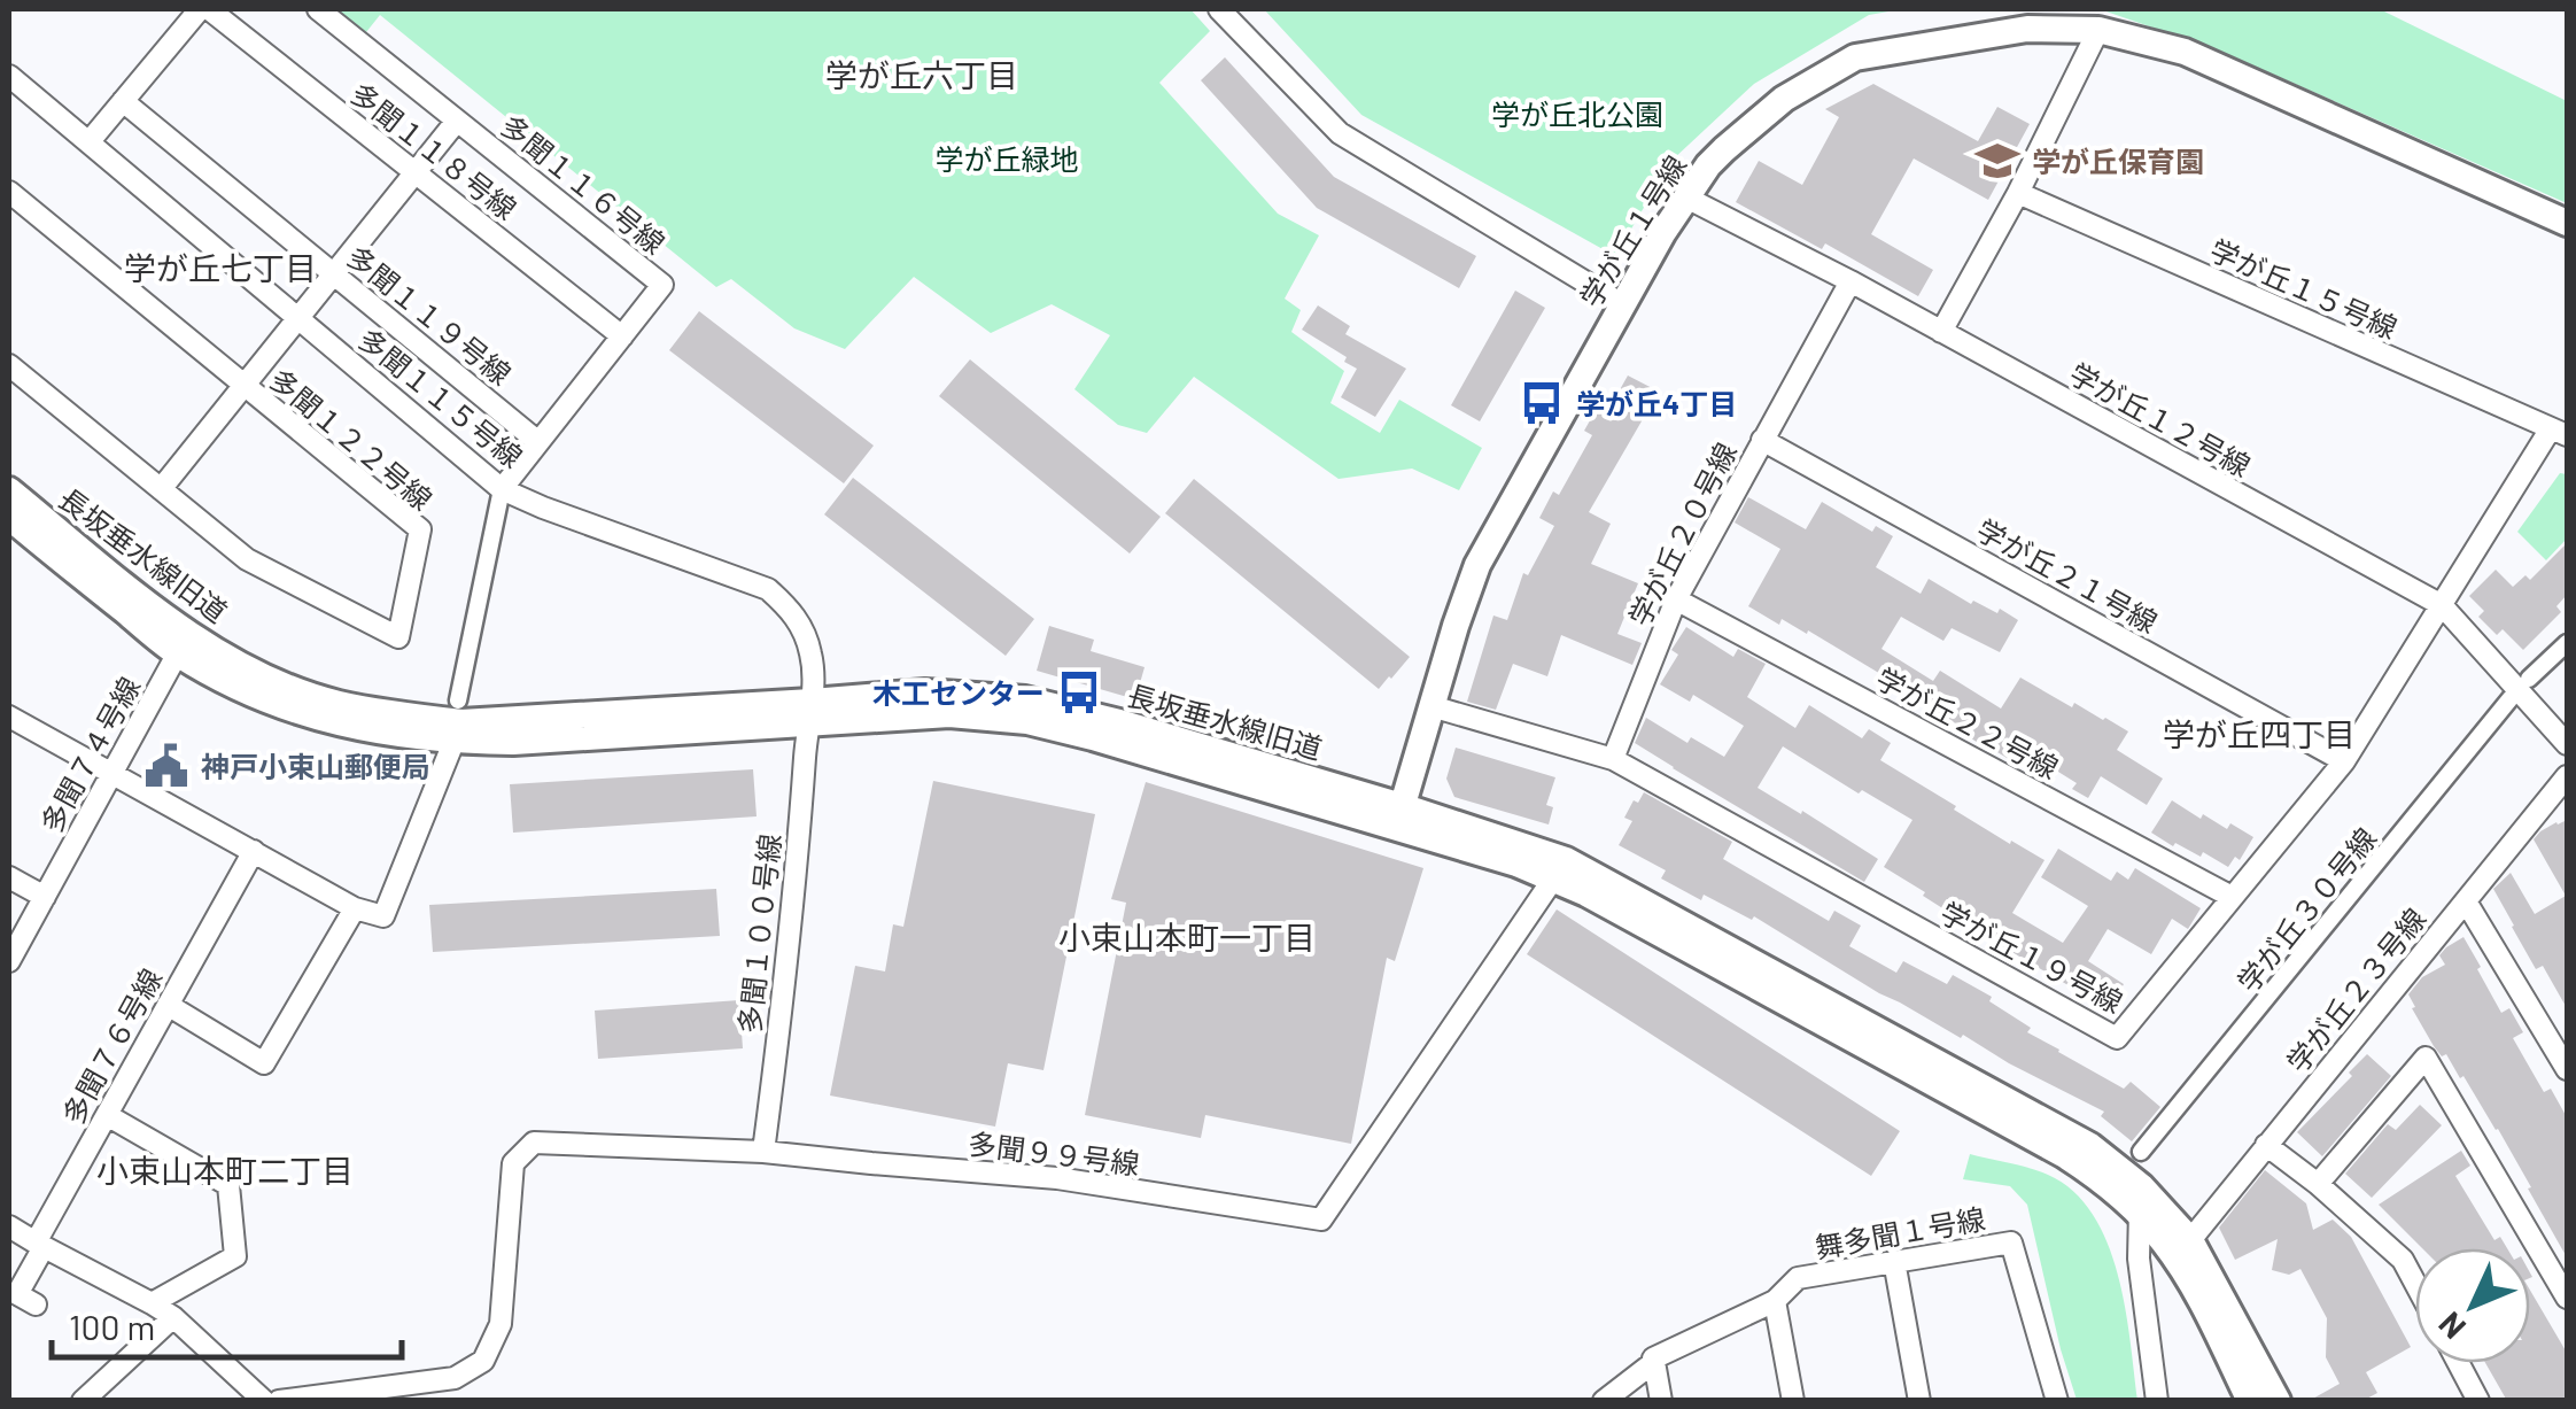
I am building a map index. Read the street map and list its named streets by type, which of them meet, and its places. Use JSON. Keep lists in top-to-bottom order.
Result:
{
  "streets": {
    "street": [
      "多聞１１８号線",
      "多聞１１６号線",
      "学が丘１号線",
      "学が丘１５号線",
      "多聞１１９号線",
      "多聞１１５号線",
      "学が丘１２号線",
      "多聞１２２号線",
      "学が丘２０号線",
      "長坂垂水線旧道",
      "学が丘２１号線",
      "学が丘２２号線",
      "多聞７４号線",
      "学が丘３０号線",
      "多聞１００号線",
      "学が丘１９号線",
      "学が丘２３号線",
      "多聞７６号線",
      "多聞９９号線",
      "舞多聞１号線"
    ]
  },
  "crossings": [
    ["多聞１１８号線", "多聞１１６号線"],
    ["多聞１１６号線", "多聞１１９号線"],
    ["多聞１１６号線", "多聞１１５号線"],
    ["学が丘１号線", "学が丘１２号線"],
    ["学が丘１号線", "長坂垂水線旧道"],
    ["学が丘１号線", "学が丘１９号線"],
    ["学が丘１５号線", "学が丘１９号線"],
    ["多聞１１５号線", "長坂垂水線旧道"],
    ["多聞１１５号線", "多聞１００号線"],
    ["学が丘１２号線", "学が丘２０号線"],
    ["学が丘１２号線", "学が丘１９号線"],
    ["学が丘２０号線", "学が丘２１号線"],
    ["学が丘２０号線", "学が丘２２号線"],
    ["学が丘２０号線", "学が丘１９号線"],
    ["長坂垂水線旧道", "多聞７４号線"],
    ["長坂垂水線旧道", "多聞１００号線"],
    ["長坂垂水線旧道", "学が丘２３号線"],
    ["長坂垂水線旧道", "多聞９９号線"],
    ["学が丘２１号線", "学が丘１９号線"],
    ["学が丘２２号線", "学が丘１９号線"],
    ["多聞１００号線", "多聞９９号線"]
  ],
  "districts": [
    "学が丘六丁目",
    "学が丘七丁目",
    "学が丘四丁目",
    "小束山本町一丁目",
    "小束山本町二丁目"
  ],
  "parks": ["学が丘北公園", "学が丘緑地"],
  "places": {
    "school or university": ["学が丘保育園"],
    "bus stop": ["学が丘4丁目", "木工センター"],
    "public building": ["神戸小束山郵便局"]
  },
  "scale_bar": "100 m",
  "north": "bottom left"
}
